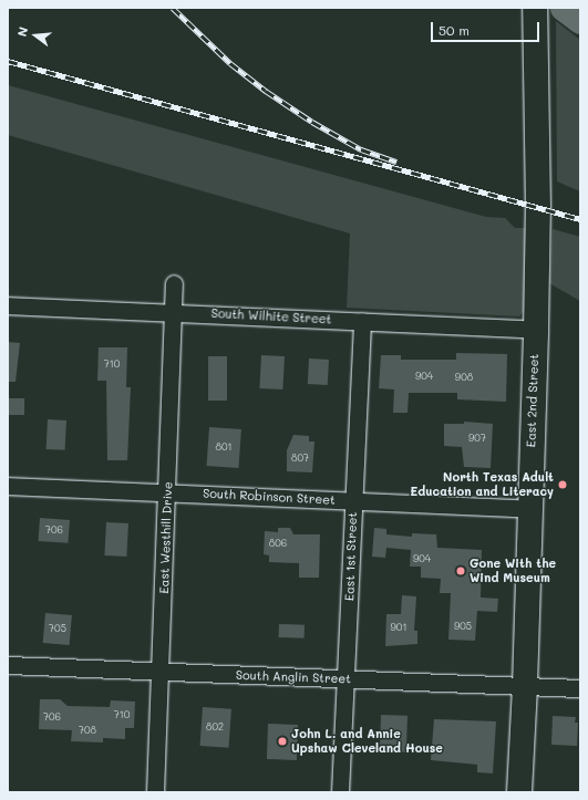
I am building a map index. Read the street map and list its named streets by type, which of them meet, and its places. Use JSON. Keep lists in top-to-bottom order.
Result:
{
  "streets": {
    "main road": ["East 2nd Street"],
    "street": [
      "South Wilhite Street",
      "South Robinson Street",
      "East Westhill Drive",
      "East 1st Street",
      "South Anglin Street"
    ]
  },
  "crossings": [
    ["South Wilhite Street", "East 2nd Street"],
    ["South Wilhite Street", "East Westhill Drive"],
    ["South Wilhite Street", "East 1st Street"],
    ["East 2nd Street", "South Robinson Street"],
    ["East 2nd Street", "South Anglin Street"],
    ["South Robinson Street", "East Westhill Drive"],
    ["South Robinson Street", "East 1st Street"],
    ["East Westhill Drive", "South Anglin Street"],
    ["East 1st Street", "South Anglin Street"]
  ],
  "places": ["North Texas Adult Education and Literacy", "Gone With the Wind Museum", "John L. and Annie Upshaw Cleveland House"],
  "house_numbers": [
    "710",
    "904",
    "908",
    "907",
    "801",
    "807",
    "706",
    "806",
    "904",
    "905",
    "901",
    "705",
    "710",
    "706",
    "802",
    "708"
  ],
  "scale_bar": "50 m",
  "north": "left"
}
